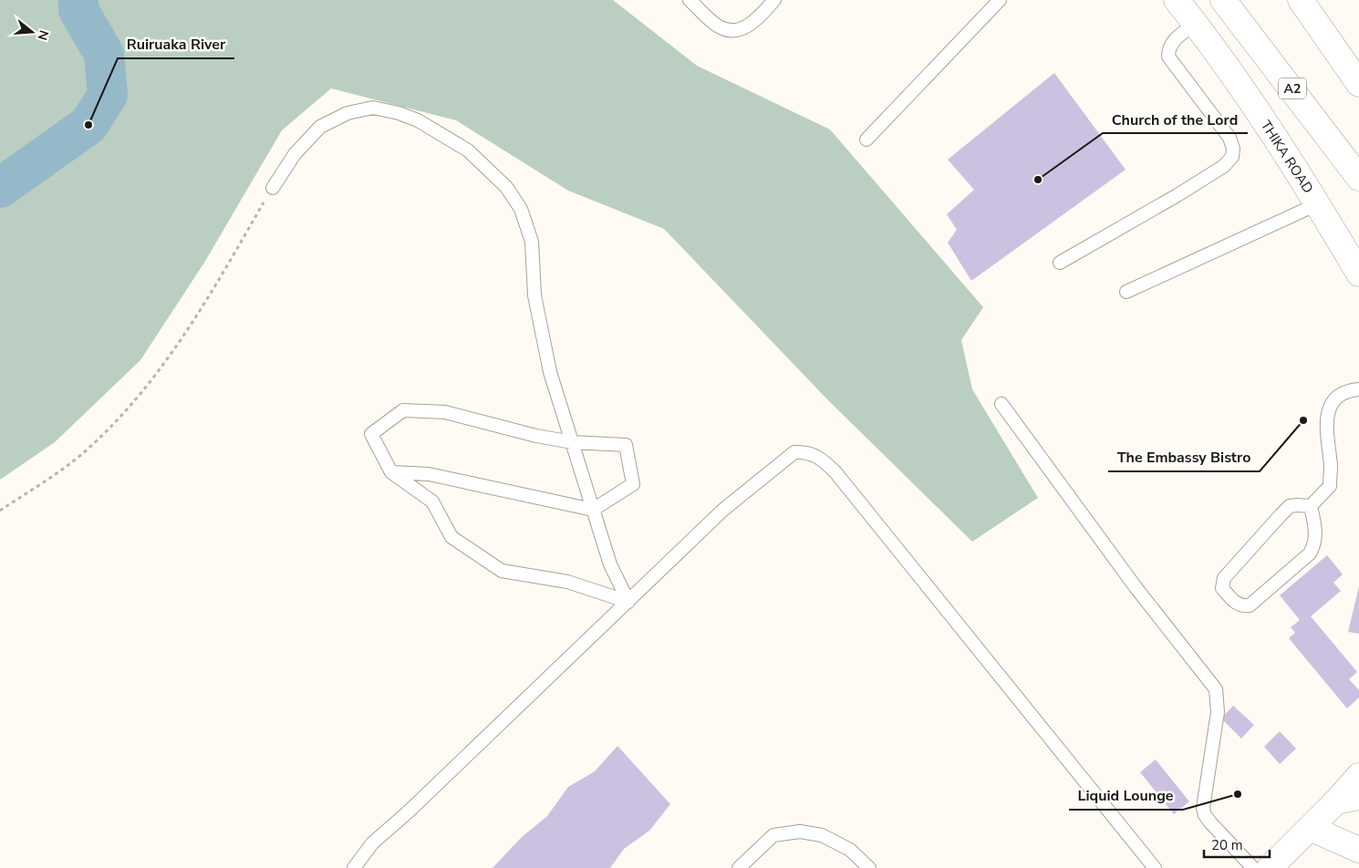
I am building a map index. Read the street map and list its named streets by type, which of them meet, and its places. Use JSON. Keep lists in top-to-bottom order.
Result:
{
  "streets": {
    "main road": ["A2", "THIKA ROAD"]
  },
  "places": [
    "Ruiruaka River",
    "Church of the Lord",
    "The Embassy Bistro",
    "Liquid Lounge"
  ],
  "scale_bar": "20 m",
  "north": "right"
}
